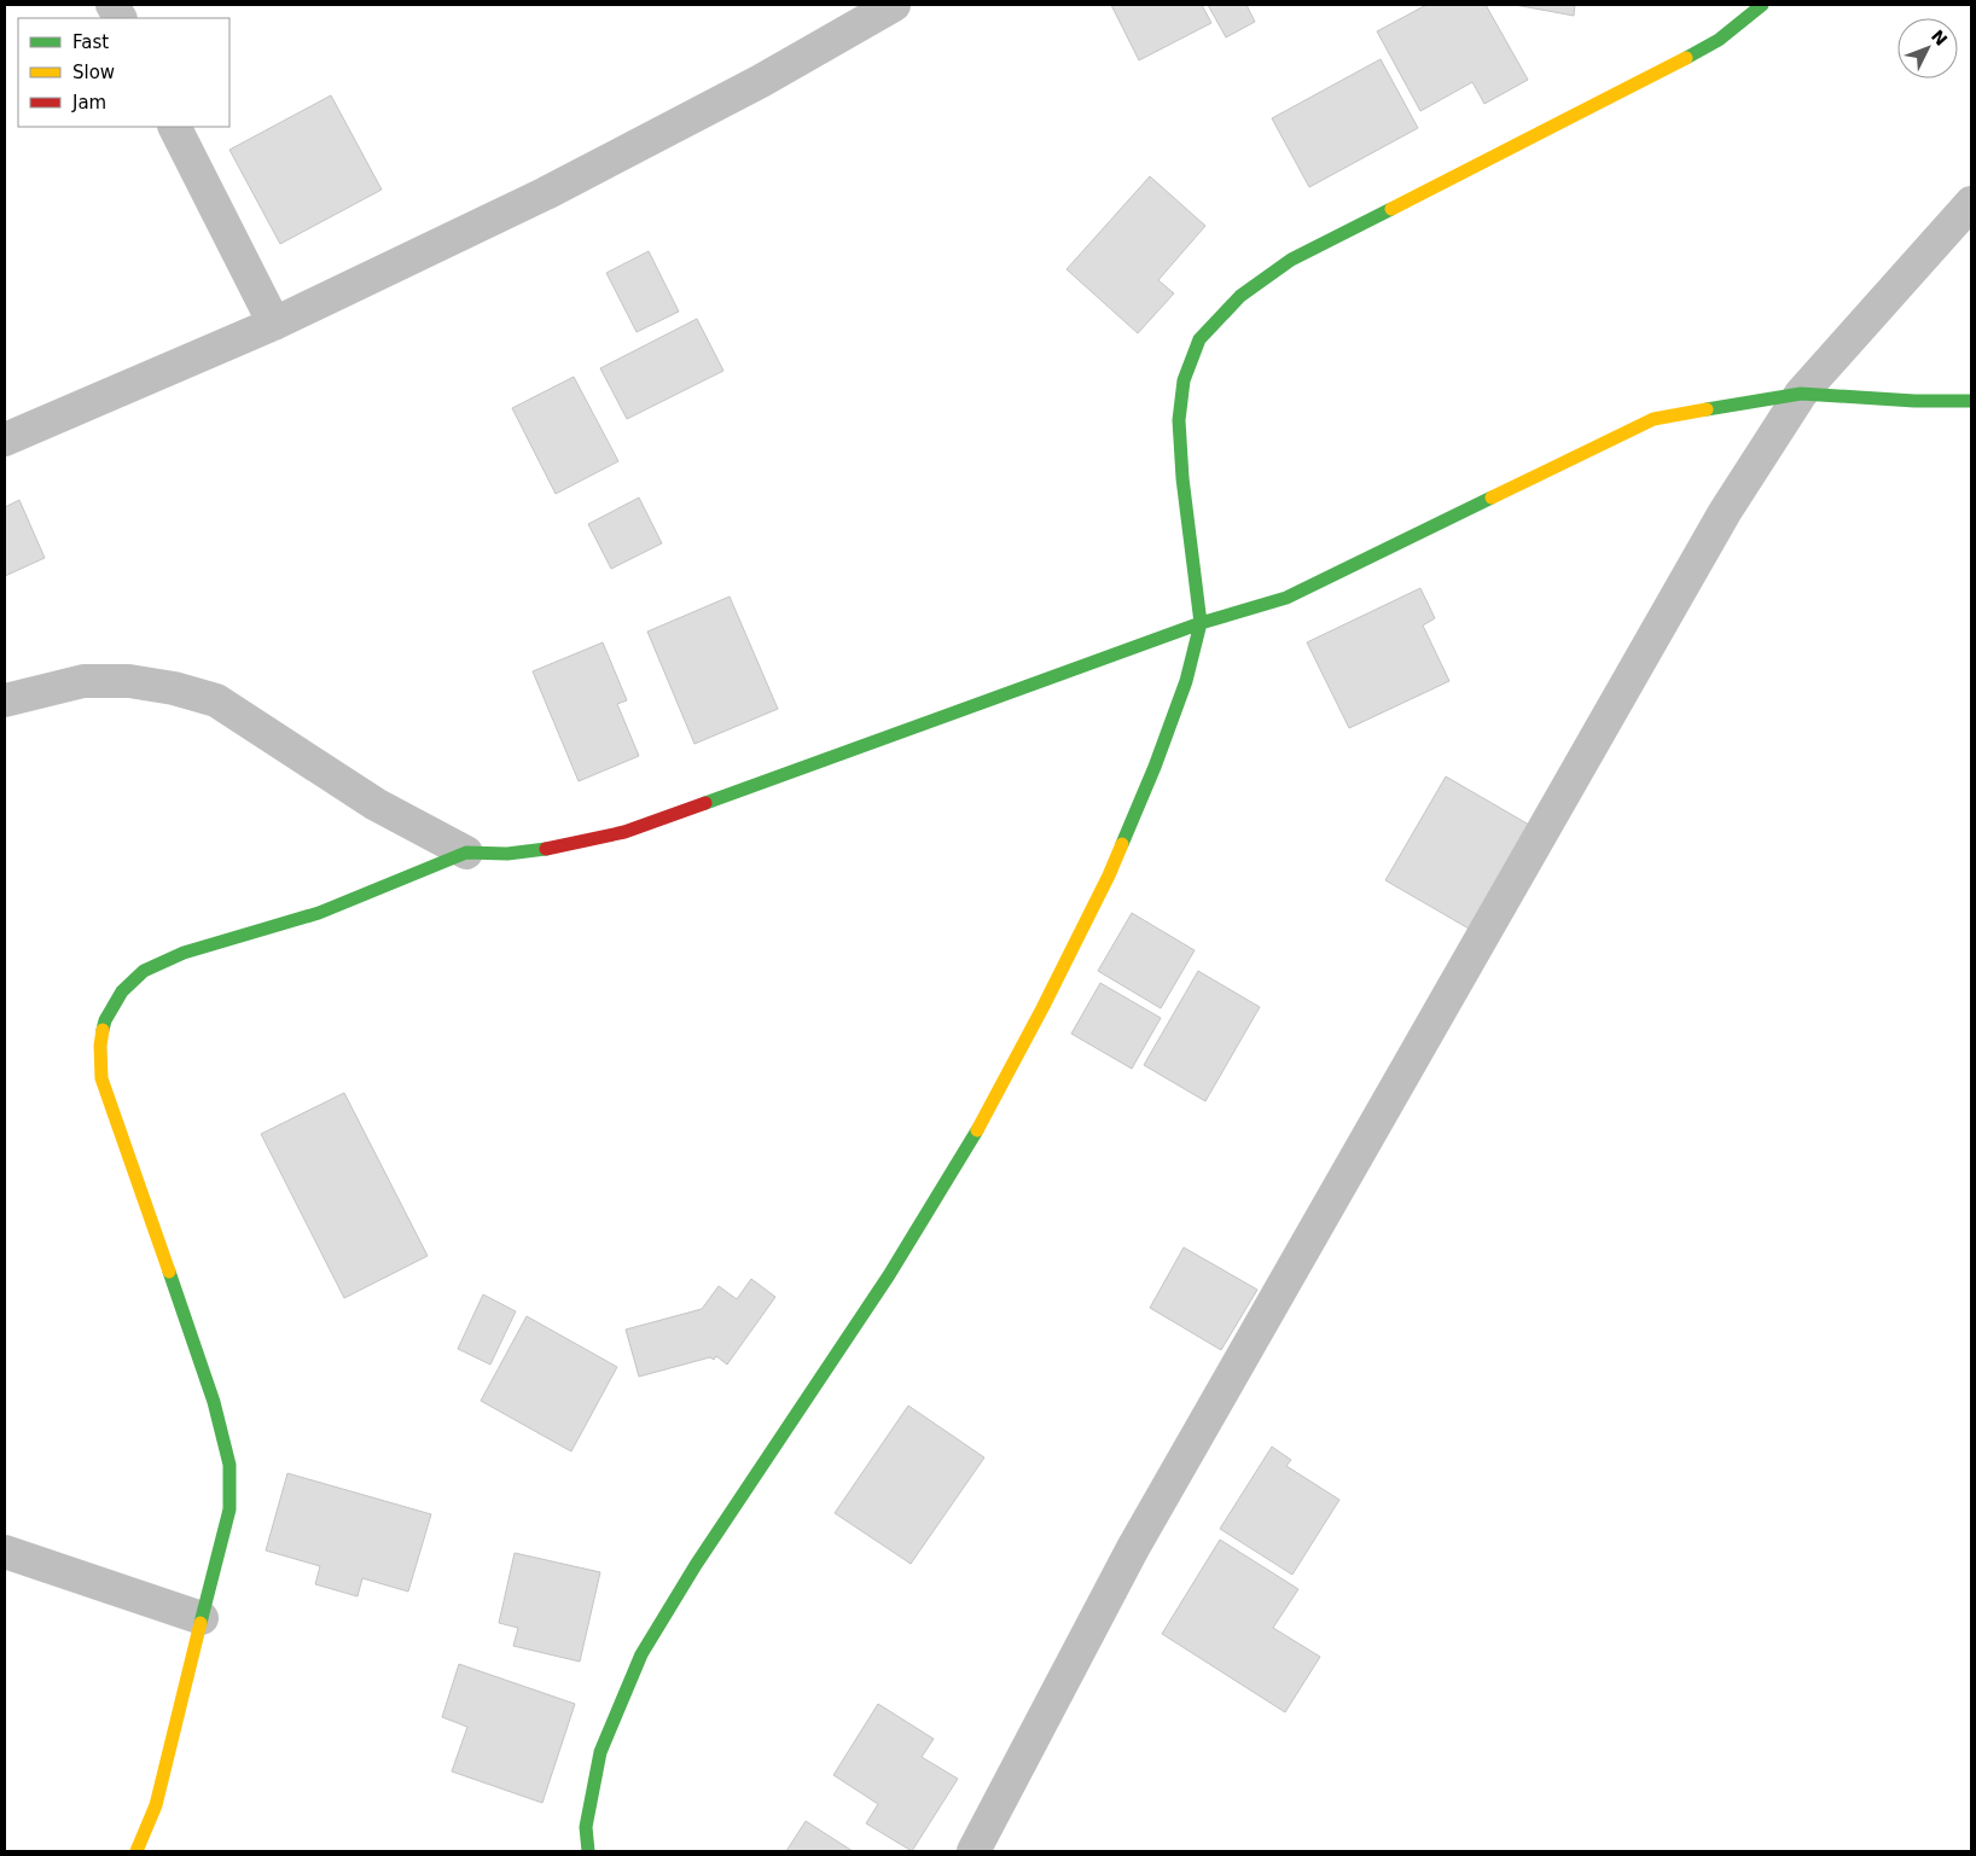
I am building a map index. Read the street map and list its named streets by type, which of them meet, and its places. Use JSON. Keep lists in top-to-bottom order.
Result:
{
  "legend": ["Fast", "Slow", "Jam"],
  "north": "top right"
}
